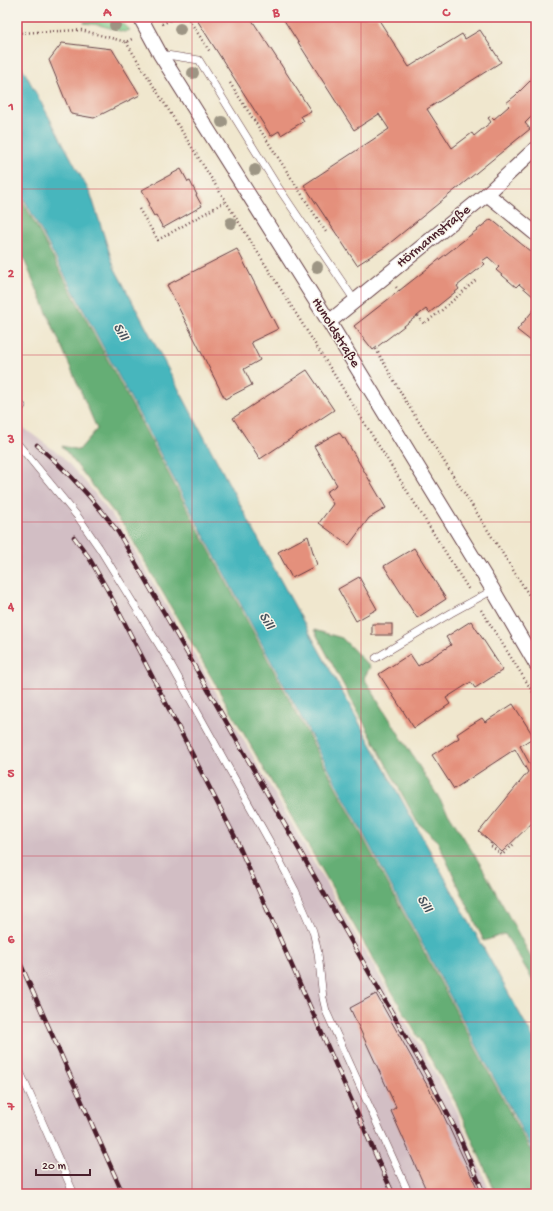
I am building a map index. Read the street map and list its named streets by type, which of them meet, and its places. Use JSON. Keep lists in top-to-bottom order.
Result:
{
  "streets": {
    "street": ["Hörmannstraße", "Hunoldstraße"]
  },
  "crossings": [
    ["Hörmannstraße", "Hunoldstraße"]
  ],
  "water": ["Sill"],
  "scale_bar": "20 m",
  "grid": {
    "columns": ["A", "B", "C"],
    "rows": [
      "1",
      "2",
      "3",
      "4",
      "5",
      "6",
      "7"
    ]
  }
}
